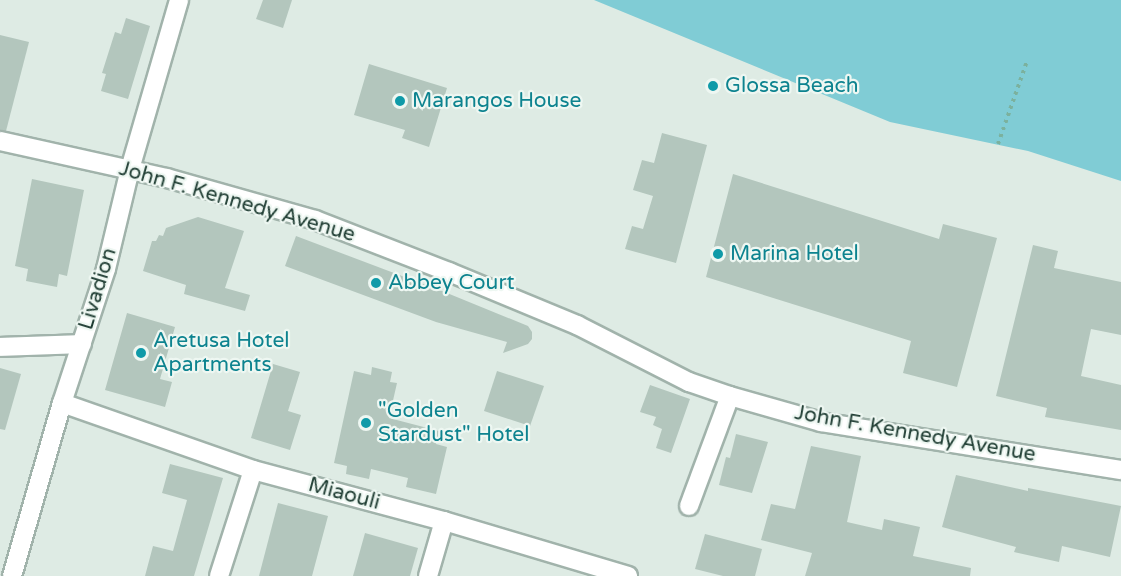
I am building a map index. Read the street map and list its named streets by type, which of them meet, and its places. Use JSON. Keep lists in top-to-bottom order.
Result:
{
  "streets": {
    "street": ["John F. Kennedy Avenue", "Livadion", "Miaouli"]
  },
  "crossings": [
    ["John F. Kennedy Avenue", "Livadion"],
    ["Livadion", "Miaouli"]
  ],
  "places": [
    "Glossa Beach",
    "Marangos House",
    "Marina Hotel",
    "Abbey Court",
    "Aretusa Hotel Apartments",
    "\"Golden Stardust\" Hotel"
  ]
}
